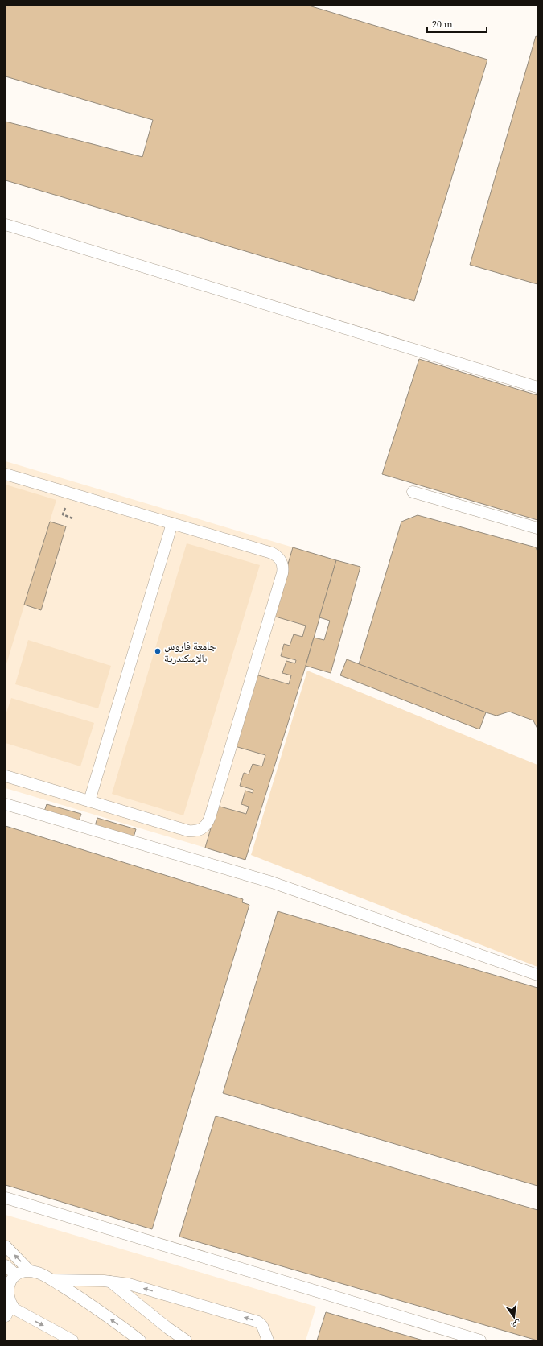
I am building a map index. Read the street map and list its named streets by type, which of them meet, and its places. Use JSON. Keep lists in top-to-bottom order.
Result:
{
  "places": ["جامعة فاروس بالإسكندرية"],
  "scale_bar": "20 m",
  "north": "bottom"
}
